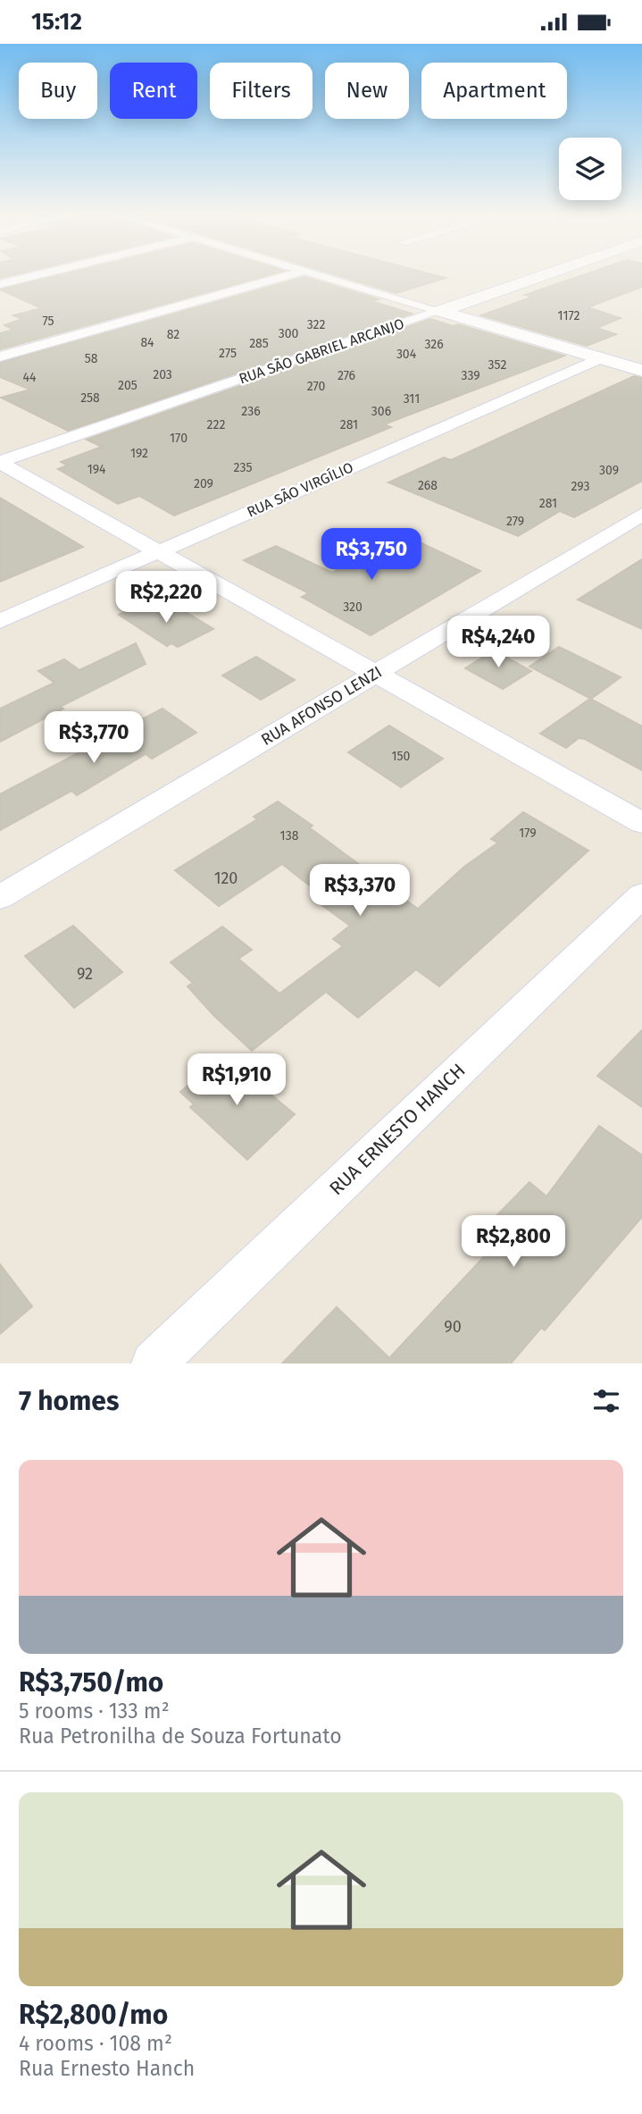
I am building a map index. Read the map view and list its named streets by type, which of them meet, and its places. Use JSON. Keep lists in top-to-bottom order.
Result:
{
  "streets": {
    "street": [
      "RUA SÃO GABRIEL ARCANJO",
      "RUA SÃO VIRGÍLIO",
      "RUA AFONSO LENZI",
      "RUA ERNESTO HANCH"
    ]
  },
  "house_numbers": [
    "1172",
    "75",
    "322",
    "300",
    "82",
    "84",
    "285",
    "326",
    "275",
    "304",
    "58",
    "352",
    "203",
    "276",
    "339",
    "44",
    "205",
    "270",
    "258",
    "311",
    "236",
    "306",
    "222",
    "281",
    "170",
    "192",
    "235",
    "194",
    "309",
    "209",
    "268",
    "293",
    "281",
    "279",
    "320",
    "150",
    "179",
    "138",
    "120",
    "92",
    "90"
  ],
  "page": {
    "status": "15:12",
    "chip": [
      "Buy",
      "Rent",
      "Filters",
      "New",
      "Apartment"
    ],
    "price": [
      "R$3,750",
      "R$2,220",
      "R$4,240",
      "R$3,770",
      "R$3,370",
      "R$1,910",
      "R$2,800"
    ],
    "heading": "7 homes",
    "list": [
      {
        "name": "R$3,750/mo",
        "note": "5 rooms · 133 m² · Rua Petronilha de Souza Fortunato"
      },
      {
        "name": "R$2,800/mo",
        "note": "4 rooms · 108 m² · Rua Ernesto Hanch"
      }
    ]
  }
}
